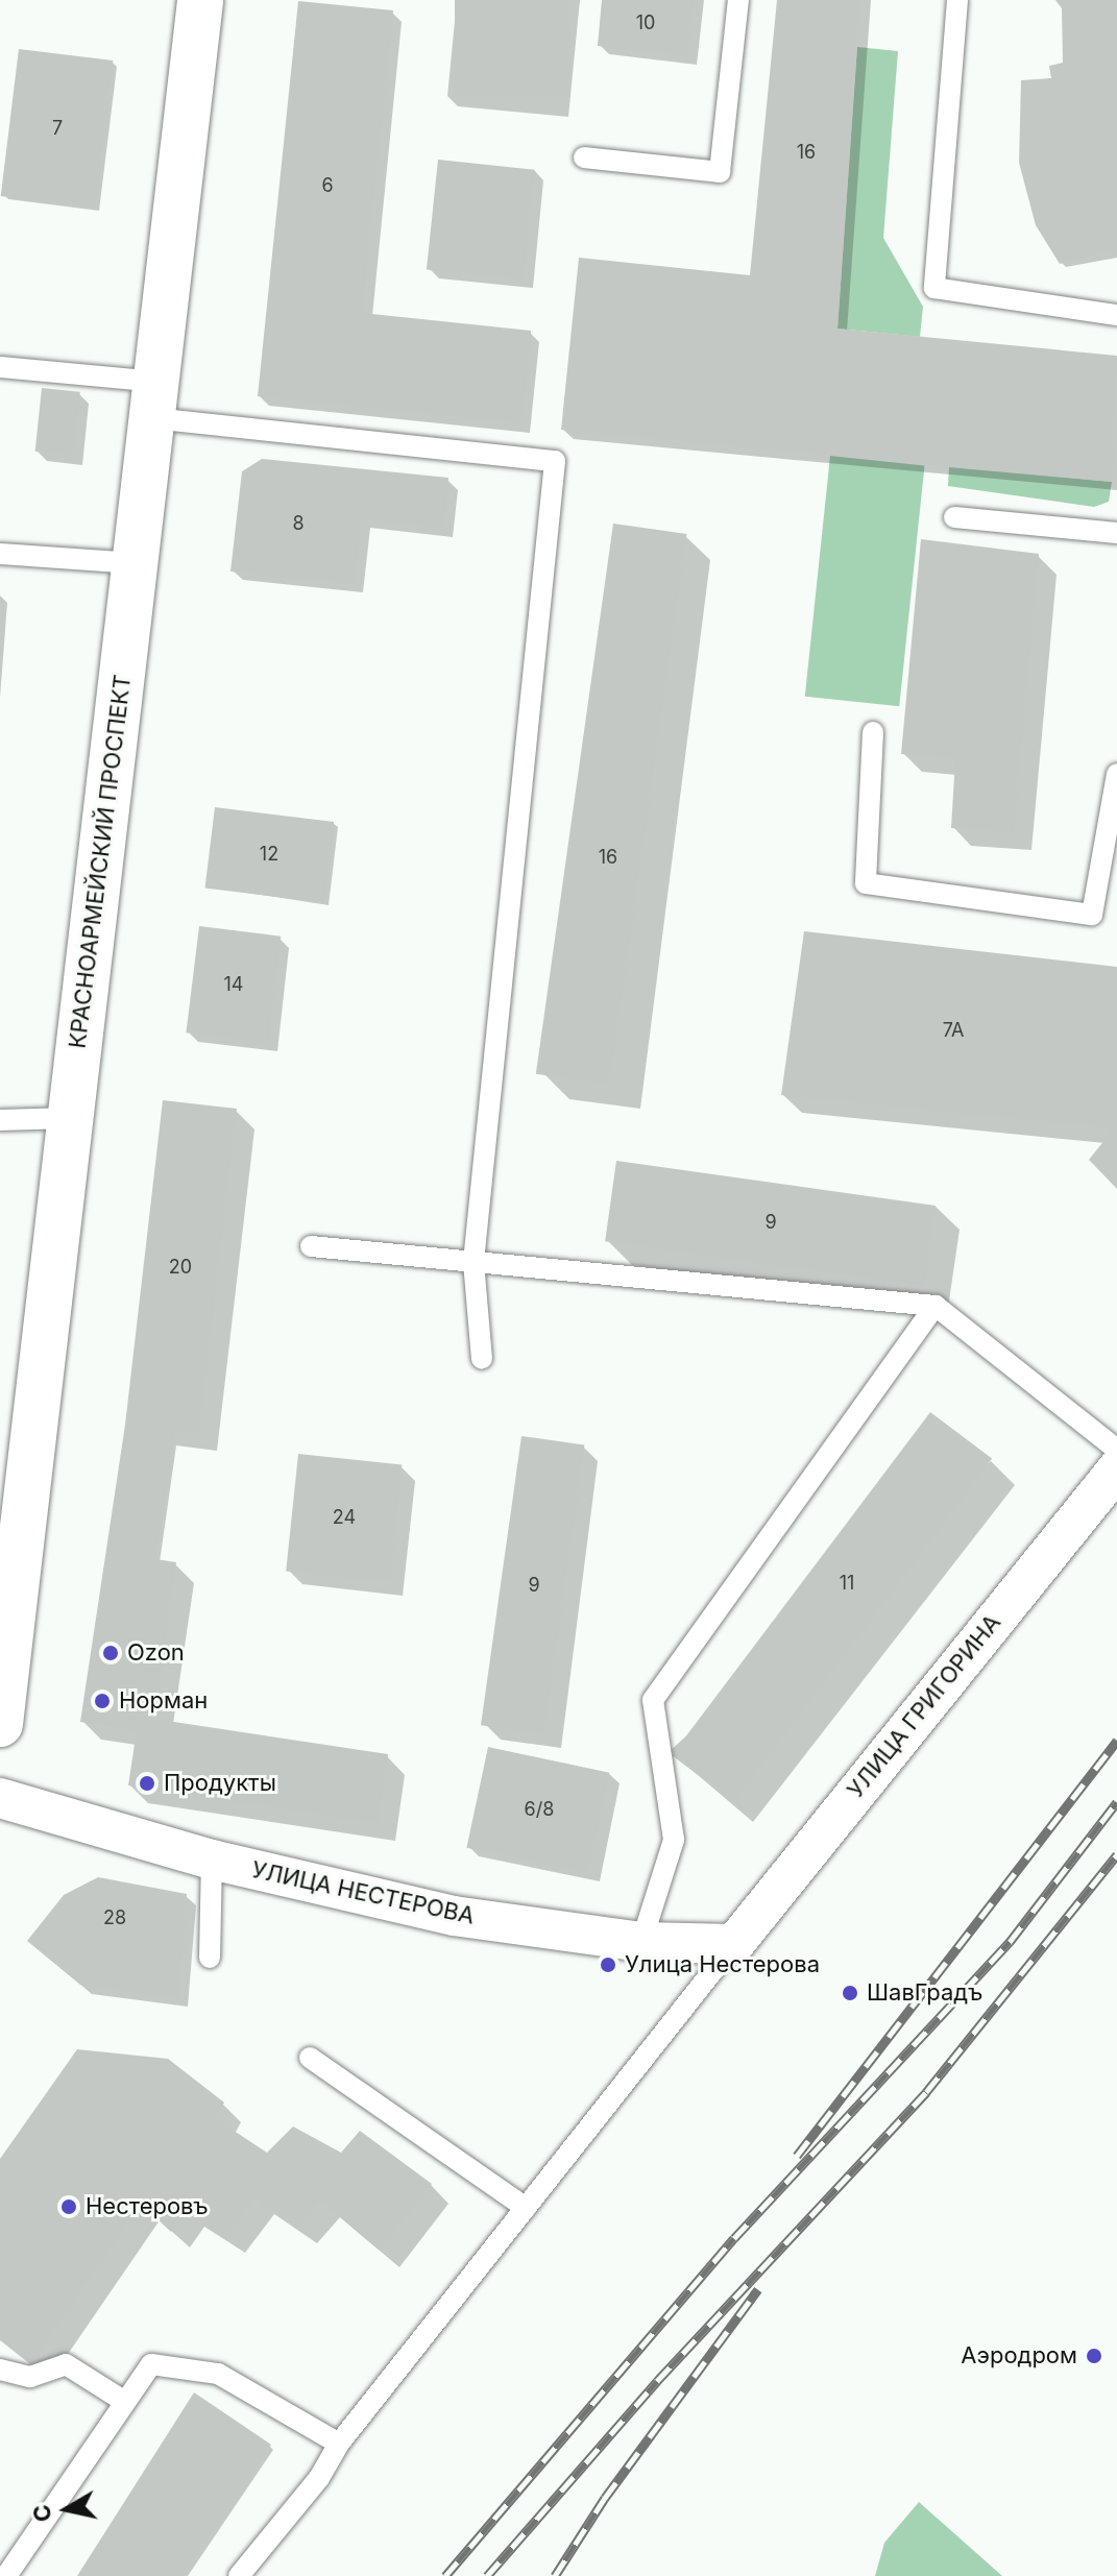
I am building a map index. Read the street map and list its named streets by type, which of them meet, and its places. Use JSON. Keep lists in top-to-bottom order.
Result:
{
  "streets": {
    "main road": ["КРАСНОАРМЕЙСКИЙ ПРОСПЕКТ"],
    "street": ["УЛИЦА ГРИГОРИНА", "УЛИЦА НЕСТЕРОВА"]
  },
  "crossings": [
    ["УЛИЦА ГРИГОРИНА", "УЛИЦА НЕСТЕРОВА"]
  ],
  "places": [
    "Ozon",
    "Норман",
    "Продукты",
    "Улица Нестерова",
    "ШавГрадъ",
    "Нестеровъ",
    "Аэродром"
  ],
  "house_numbers": [
    "10",
    "7",
    "16",
    "6",
    "8",
    "12",
    "16",
    "14",
    "7А",
    "9",
    "20",
    "24",
    "11",
    "9",
    "6/8",
    "28"
  ],
  "north": "left"
}
